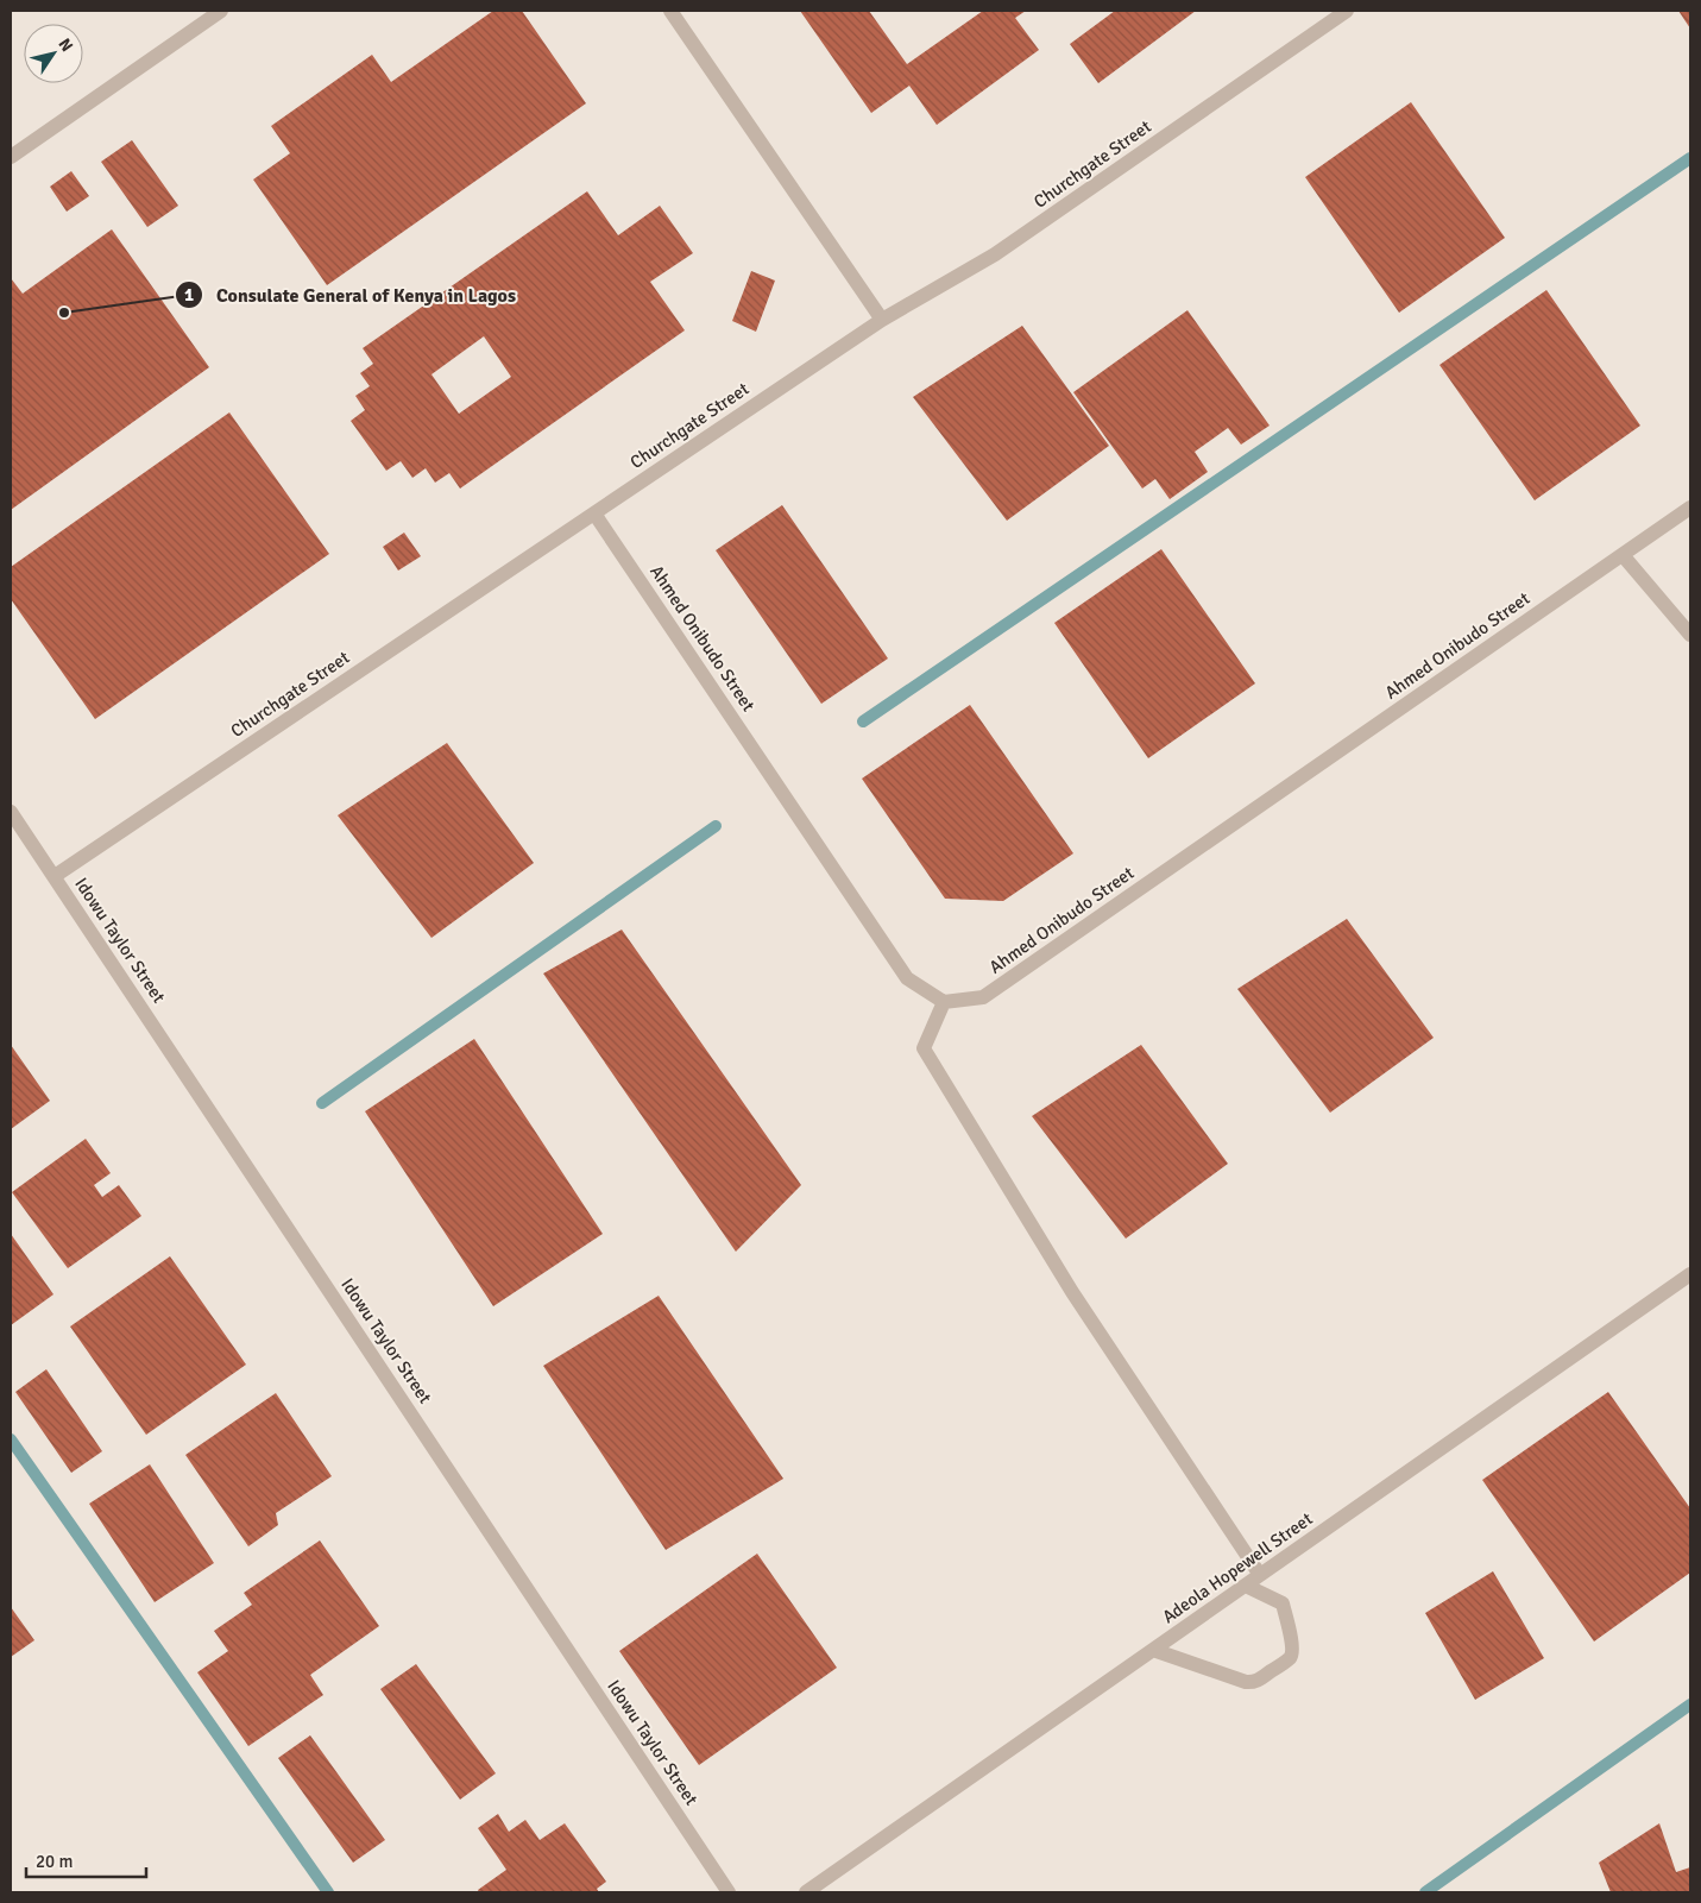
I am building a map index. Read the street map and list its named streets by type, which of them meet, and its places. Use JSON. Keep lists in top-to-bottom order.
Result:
{
  "streets": {
    "street": [
      "Churchgate Street",
      "Ahmed Onibudo Street",
      "Idowu Taylor Street",
      "Adeola Hopewell Street"
    ]
  },
  "crossings": [
    ["Churchgate Street", "Ahmed Onibudo Street"],
    ["Churchgate Street", "Idowu Taylor Street"]
  ],
  "places": ["Consulate General of Kenya in Lagos"],
  "scale_bar": "20 m",
  "north": "top right"
}
